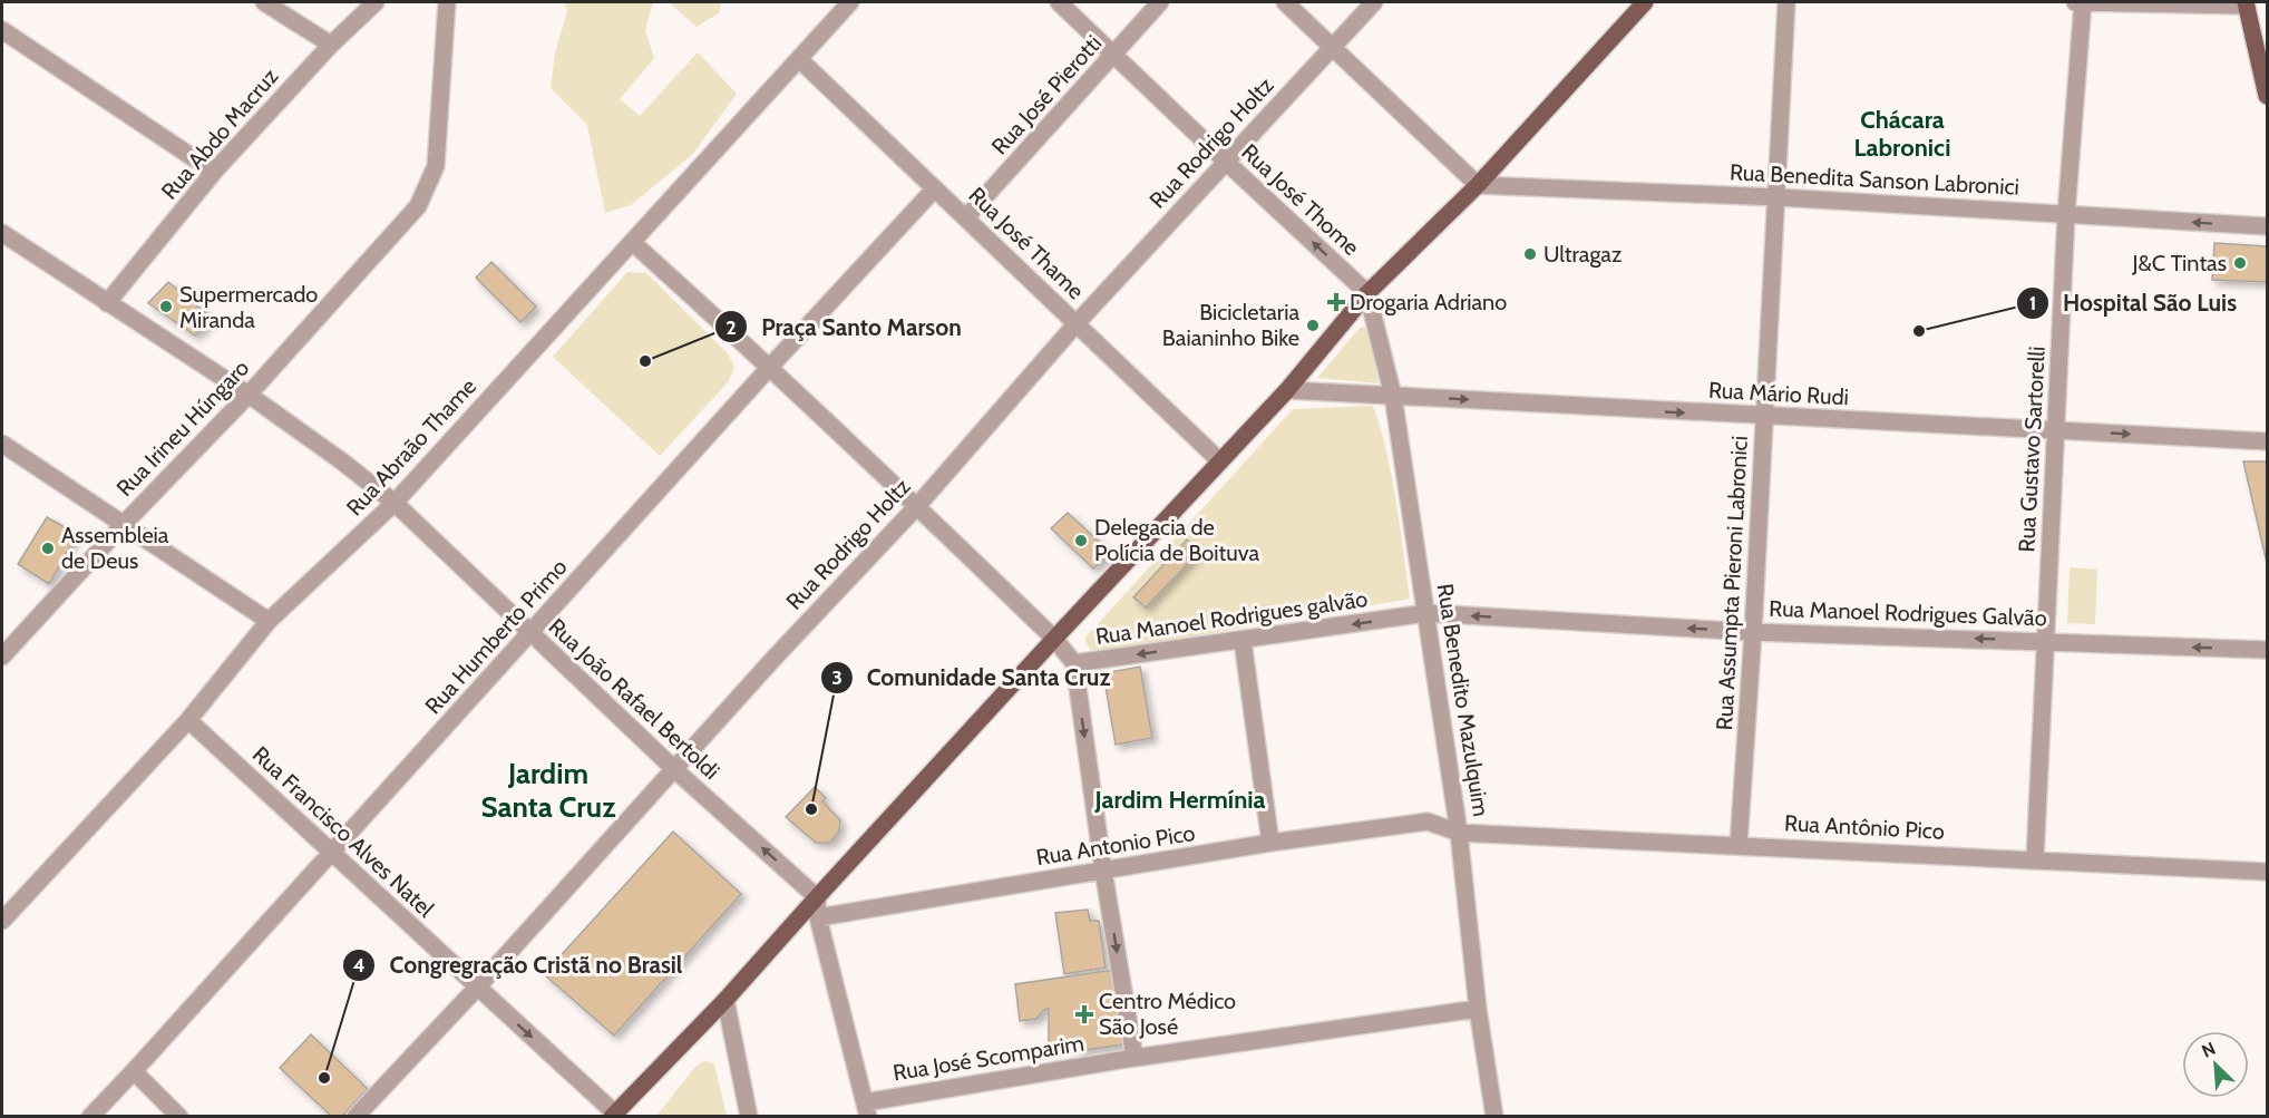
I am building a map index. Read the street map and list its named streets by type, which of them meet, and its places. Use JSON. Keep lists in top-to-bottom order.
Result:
{
  "streets": {
    "street": [
      "Rua José Pierotti",
      "Rua Abdo Macruz",
      "Rua Rodrigo Holtz",
      "Rua Benedita Sanson Labronici",
      "Rua José Thome",
      "Rua José Thame",
      "Rua Mário Rudi",
      "Rua Irineu Húngaro",
      "Rua Abraão Thame",
      "Rua Gustavo Sartorelli",
      "Rua Assumpta Pieroni Labronici",
      "Rua Manoel Rodrigues Galvão",
      "Rua Manoel Rodrigues galvão",
      "Rua Humberto Primo",
      "Rua João Rafael Bertoldi",
      "Rua Benedito Mazulquim",
      "Rua Antônio Pico",
      "Rua Francisco Alves Natel",
      "Rua Antonio Pico",
      "Rua José Scomparim"
    ]
  },
  "crossings": [
    ["Rua José Pierotti", "Rua José Thome"],
    ["Rua José Pierotti", "Rua José Thame"],
    ["Rua Abdo Macruz", "Rua João Rafael Bertoldi"],
    ["Rua Rodrigo Holtz", "Rua José Thome"],
    ["Rua Rodrigo Holtz", "Rua José Thame"],
    ["Rua Rodrigo Holtz", "Rua Manoel Rodrigues galvão"],
    ["Rua Rodrigo Holtz", "Rua João Rafael Bertoldi"],
    ["Rua Rodrigo Holtz", "Rua Francisco Alves Natel"],
    ["Rua Benedita Sanson Labronici", "Rua Gustavo Sartorelli"],
    ["Rua Benedita Sanson Labronici", "Rua Assumpta Pieroni Labronici"],
    ["Rua José Thome", "Rua Benedito Mazulquim"],
    ["Rua José Thame", "Rua Abraão Thame"],
    ["Rua José Thame", "Rua Humberto Primo"],
    ["Rua Mário Rudi", "Rua Gustavo Sartorelli"],
    ["Rua Mário Rudi", "Rua Assumpta Pieroni Labronici"],
    ["Rua Mário Rudi", "Rua Benedito Mazulquim"],
    ["Rua Irineu Húngaro", "Rua João Rafael Bertoldi"],
    ["Rua Abraão Thame", "Rua Manoel Rodrigues galvão"],
    ["Rua Abraão Thame", "Rua João Rafael Bertoldi"],
    ["Rua Abraão Thame", "Rua Francisco Alves Natel"],
    ["Rua Gustavo Sartorelli", "Rua Manoel Rodrigues Galvão"],
    ["Rua Gustavo Sartorelli", "Rua Antônio Pico"],
    ["Rua Assumpta Pieroni Labronici", "Rua Manoel Rodrigues Galvão"],
    ["Rua Assumpta Pieroni Labronici", "Rua Antônio Pico"],
    ["Rua Manoel Rodrigues Galvão", "Rua Manoel Rodrigues galvão"],
    ["Rua Manoel Rodrigues Galvão", "Rua Benedito Mazulquim"],
    ["Rua Manoel Rodrigues galvão", "Rua Humberto Primo"],
    ["Rua Manoel Rodrigues galvão", "Rua Benedito Mazulquim"],
    ["Rua Humberto Primo", "Rua João Rafael Bertoldi"],
    ["Rua Humberto Primo", "Rua Francisco Alves Natel"],
    ["Rua Benedito Mazulquim", "Rua Antônio Pico"],
    ["Rua Benedito Mazulquim", "Rua Antonio Pico"],
    ["Rua Benedito Mazulquim", "Rua José Scomparim"],
    ["Rua Antônio Pico", "Rua Antonio Pico"]
  ],
  "one_way": [
    "Rua José Thome",
    "Rua Mário Rudi",
    "Rua Manoel Rodrigues Galvão",
    "Rua Manoel Rodrigues galvão"
  ],
  "districts": ["Chácara Labronici", "Jardim Santa Cruz", "Jardim Hermínia"],
  "places": {
    "other": [
      "Ultragaz",
      "J&C Tintas",
      "Supermercado Miranda",
      "Bicicletaria Baianinho Bike",
      "Hospital São Luis",
      "Praça Santo Marson",
      "Delegacia de Polícia de Boituva",
      "Assembleia de Deus",
      "Comunidade Santa Cruz",
      "Congregração Cristã no Brasil"
    ],
    "health": ["Drogaria Adriano", "Centro Médico São José"]
  },
  "north": "top left"
}
